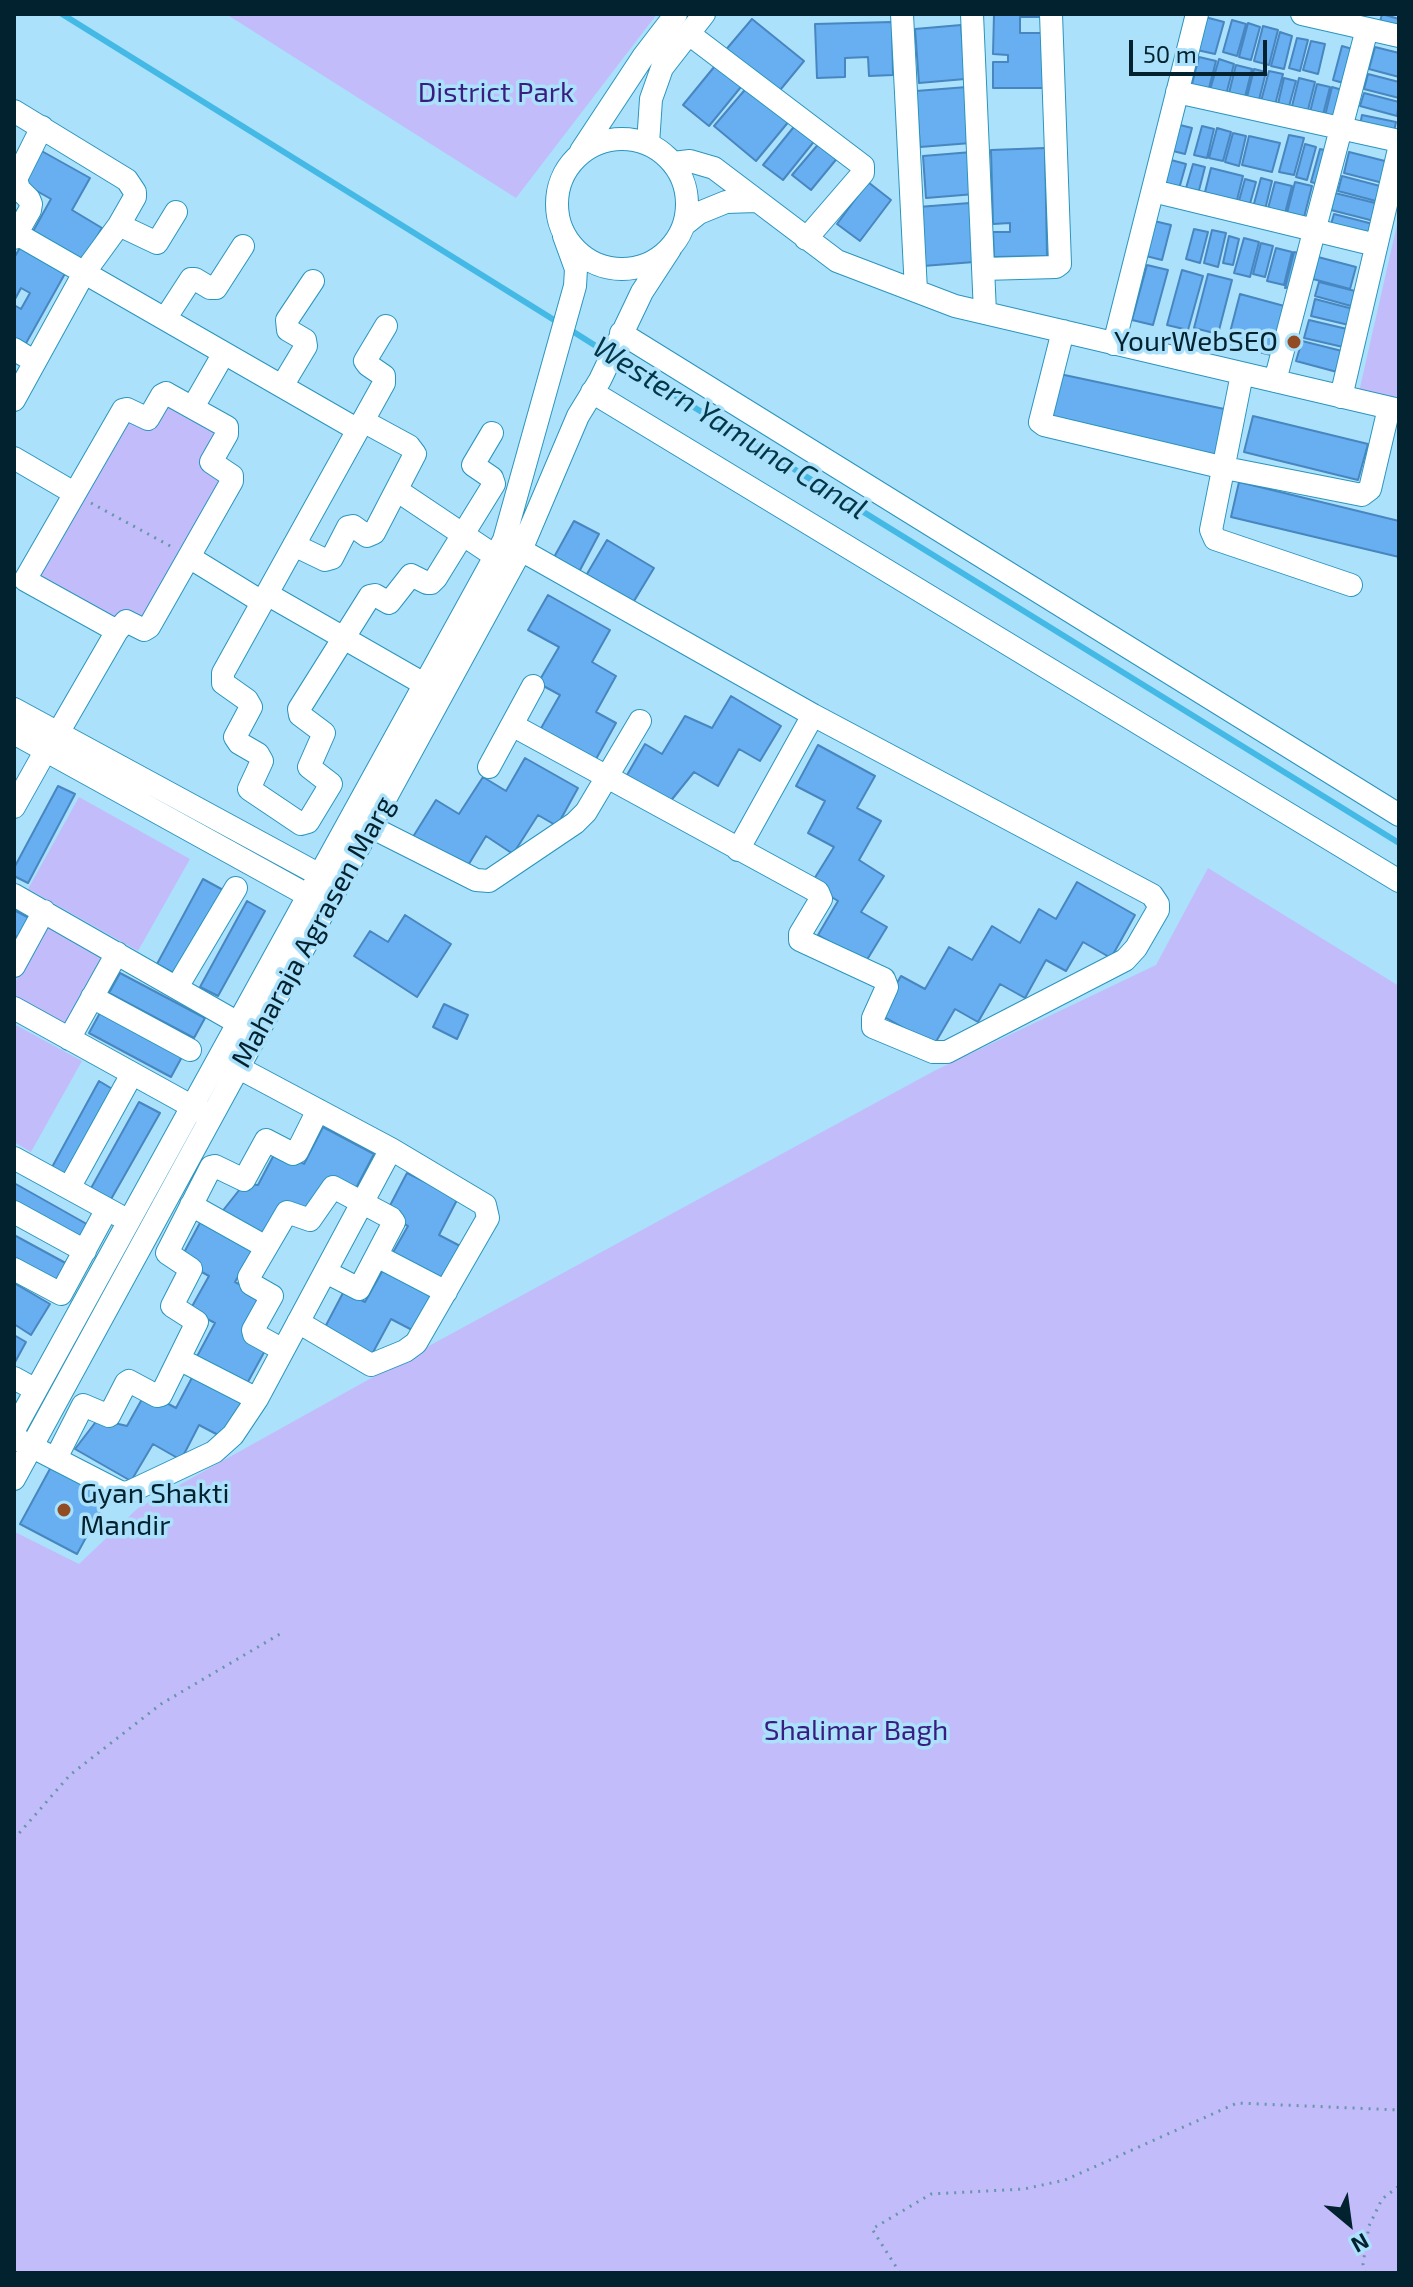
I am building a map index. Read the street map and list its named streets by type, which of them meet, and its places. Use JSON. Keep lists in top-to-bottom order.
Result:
{
  "streets": {
    "street": ["Maharaja Agrasen Marg"]
  },
  "water": ["Western Yamuna Canal"],
  "parks": ["District Park", "Shalimar Bagh"],
  "places": ["YourWebSEO", "Gyan Shakti Mandir"],
  "scale_bar": "50 m",
  "north": "bottom right"
}
